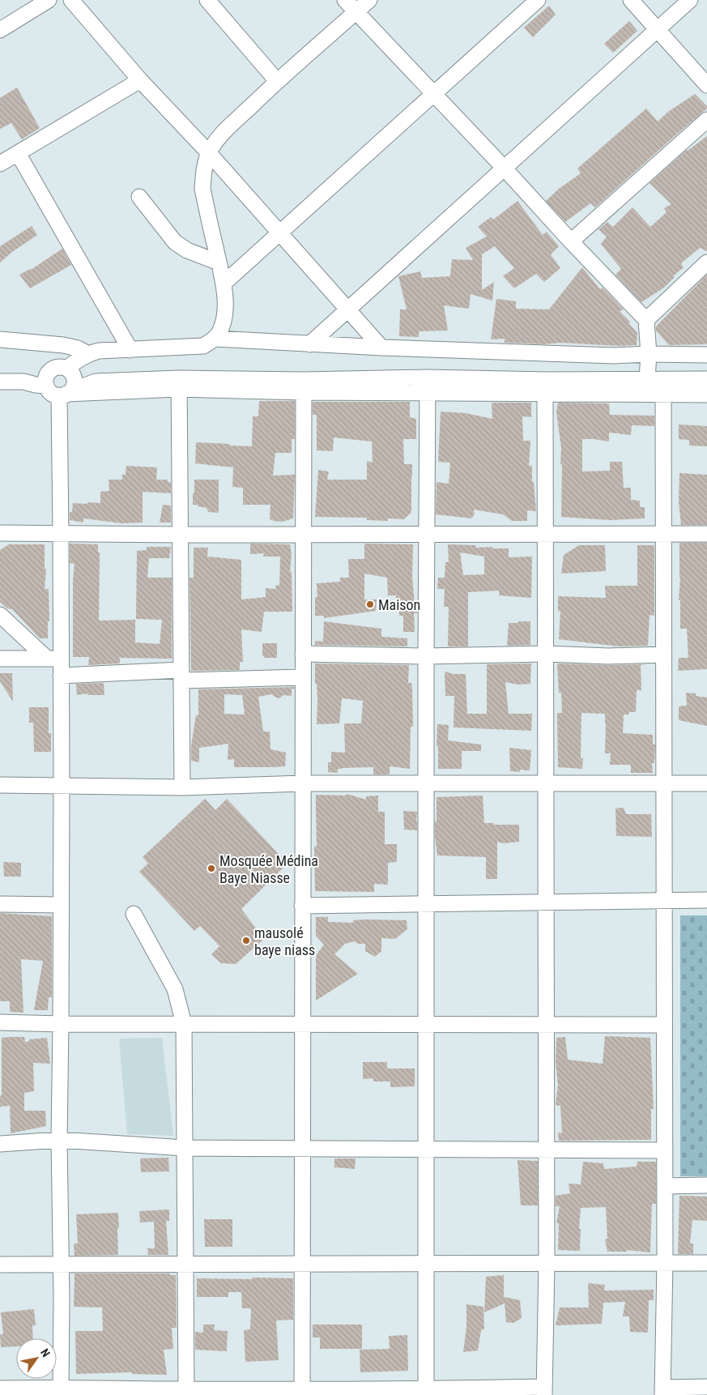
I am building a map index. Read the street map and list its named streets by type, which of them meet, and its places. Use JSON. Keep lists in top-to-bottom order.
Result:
{
  "places": ["Maison", "Mosquée Médina Baye Niasse", "mausolé baye niass"],
  "north": "top right"
}
